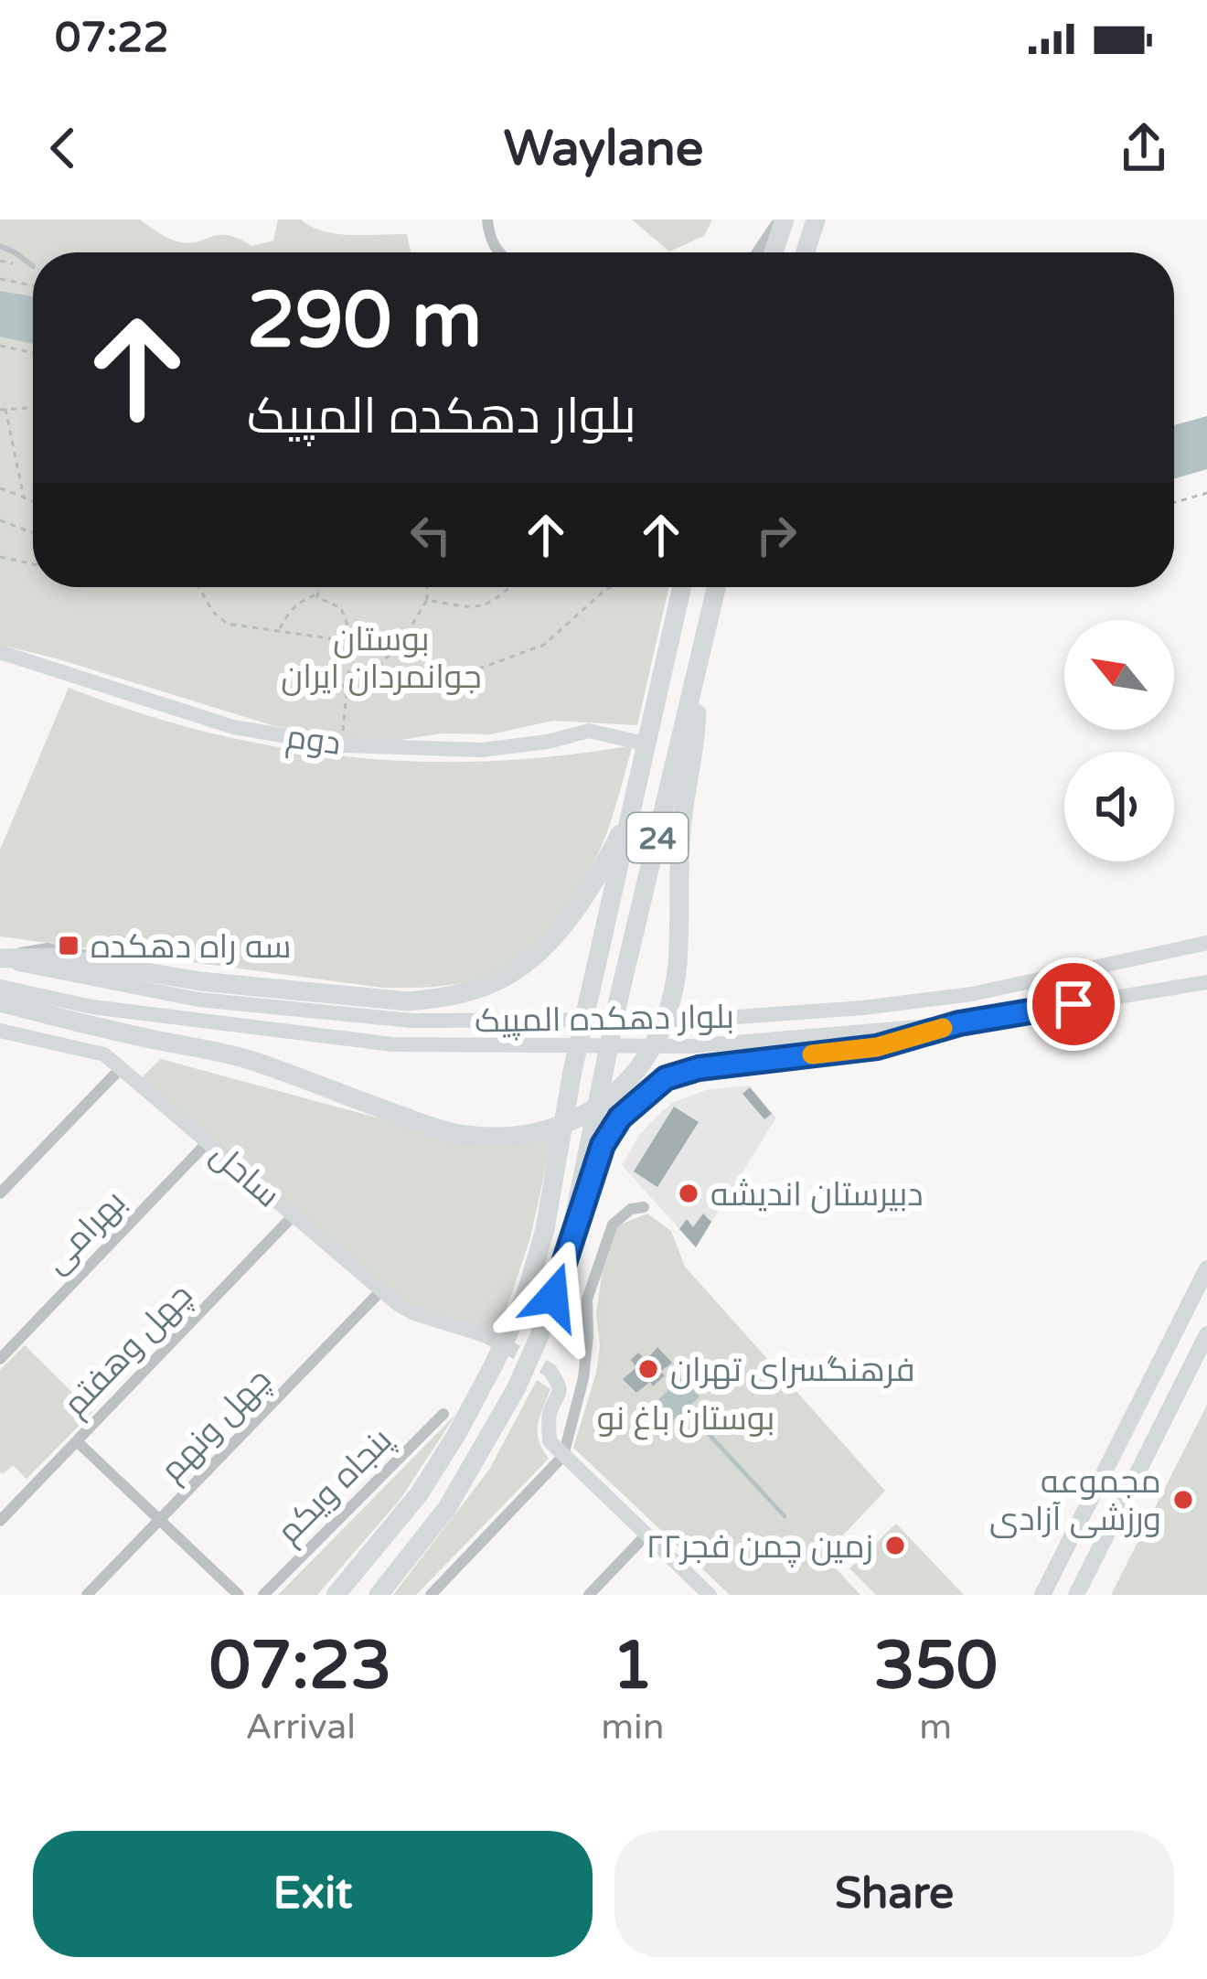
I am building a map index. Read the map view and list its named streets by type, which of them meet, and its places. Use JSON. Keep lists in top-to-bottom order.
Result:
{
  "streets": {
    "highway": ["24"],
    "main road": ["دوم", "بلوار دهکده المپیک", "ساحل"],
    "street": [
      "بهرامی",
      "چهل وهفتم",
      "چهل ونهم",
      "پنجاه ویکم"
    ]
  },
  "crossings": [
    ["ساحل", "بهرامی"],
    ["ساحل", "چهل وهفتم"],
    ["ساحل", "چهل ونهم"]
  ],
  "parks": ["بوستان جوانمردان ایران", "بوستان باغ نو"],
  "places": {
    "transit": ["سه راه دهکده"],
    "other": [
      "دبیرستان اندیشه",
      "فرهنگسرای تهران",
      "مجموعه ورزشی آزادی",
      "زمین چمن فجر۲۲"
    ]
  },
  "north": "top left",
  "page": {
    "status": "07:22",
    "header": "Waylane",
    "turn": ["290 m", "بلوار دهکده المپیک"],
    "eta": [
      "07:23",
      "Arrival",
      "1",
      "min",
      "350",
      "m"
    ],
    "buttons": ["Exit", "Share"]
  }
}
